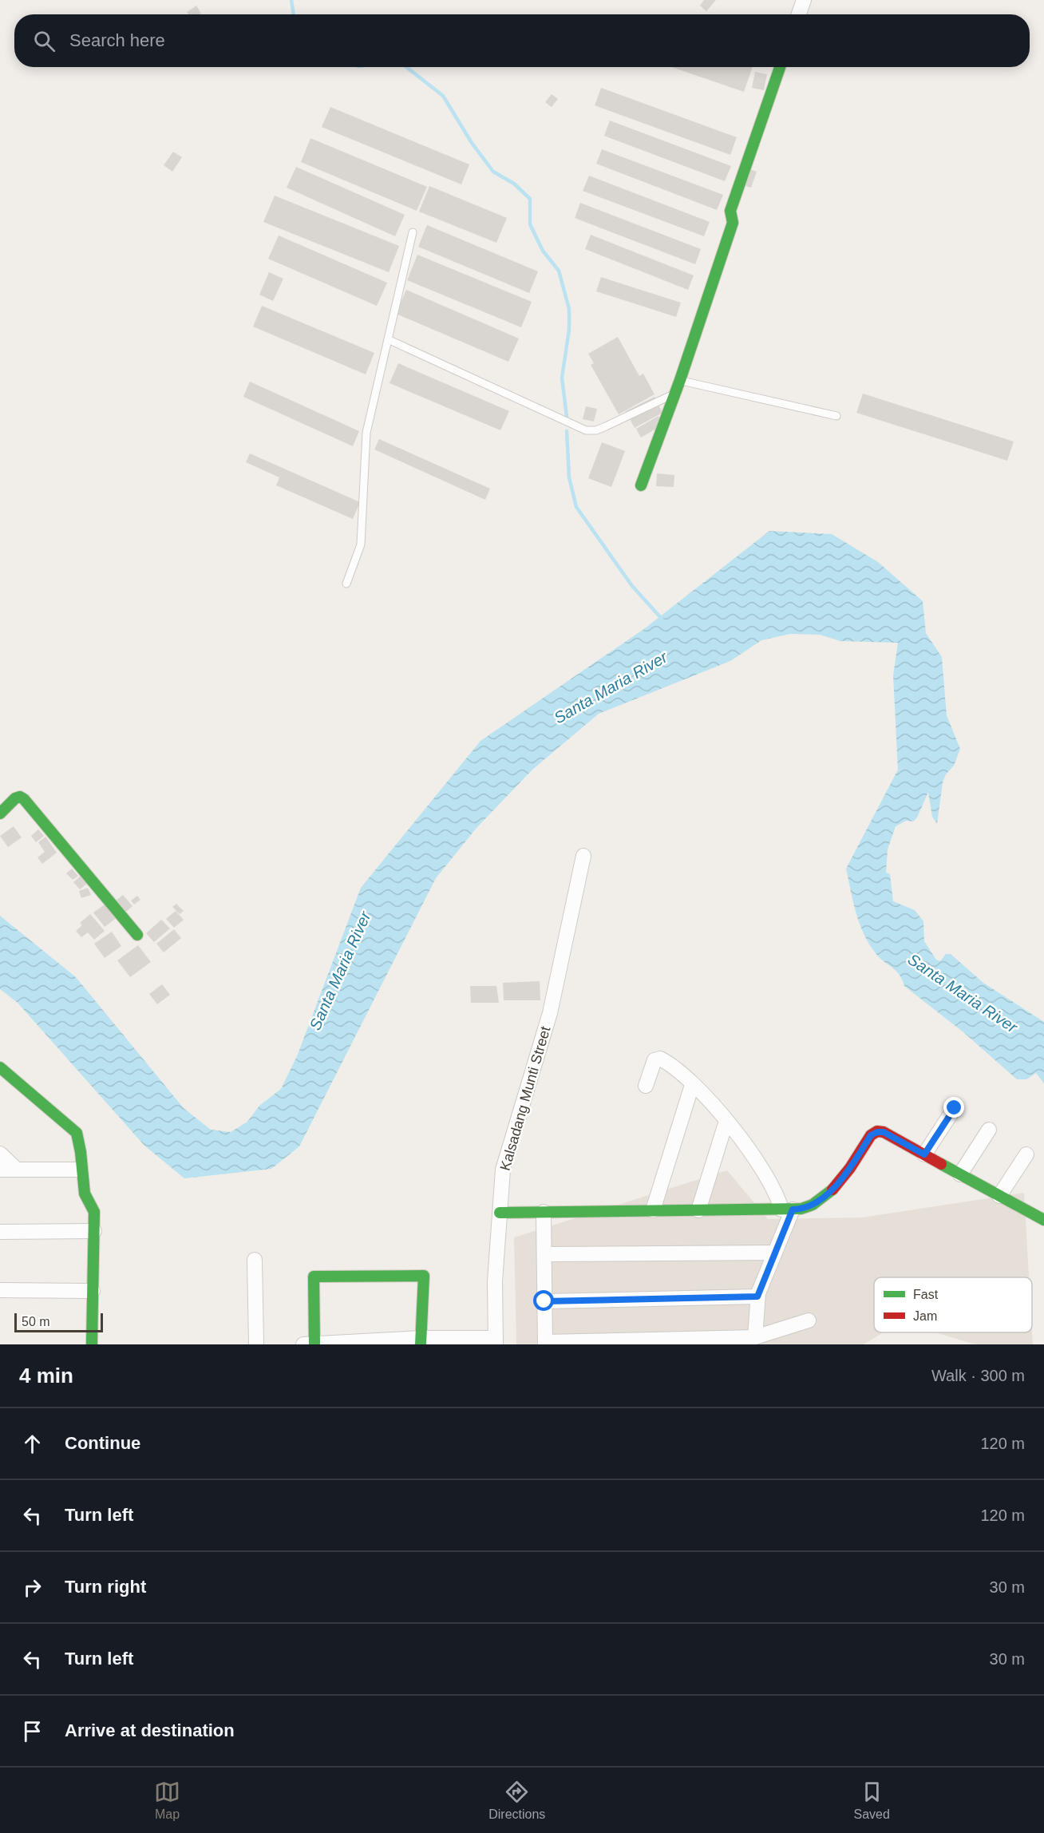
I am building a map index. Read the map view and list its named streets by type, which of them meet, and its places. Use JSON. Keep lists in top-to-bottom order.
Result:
{
  "streets": {
    "street": ["Kalsadang Munti Street"]
  },
  "water": ["Santa Maria River"],
  "legend": ["Fast", "Jam"],
  "scale_bar": "50 m",
  "page": {
    "search": "Search here",
    "scale": "50 m",
    "heading": ["4 min", "Walk · 300 m"],
    "list": [
      ["Continue", "120 m"],
      ["Turn left", "120 m"],
      ["Turn right", "30 m"],
      ["Turn left", "30 m"],
      "Arrive at destination"
    ],
    "nav": ["Map", "Directions", "Saved"]
  }
}
